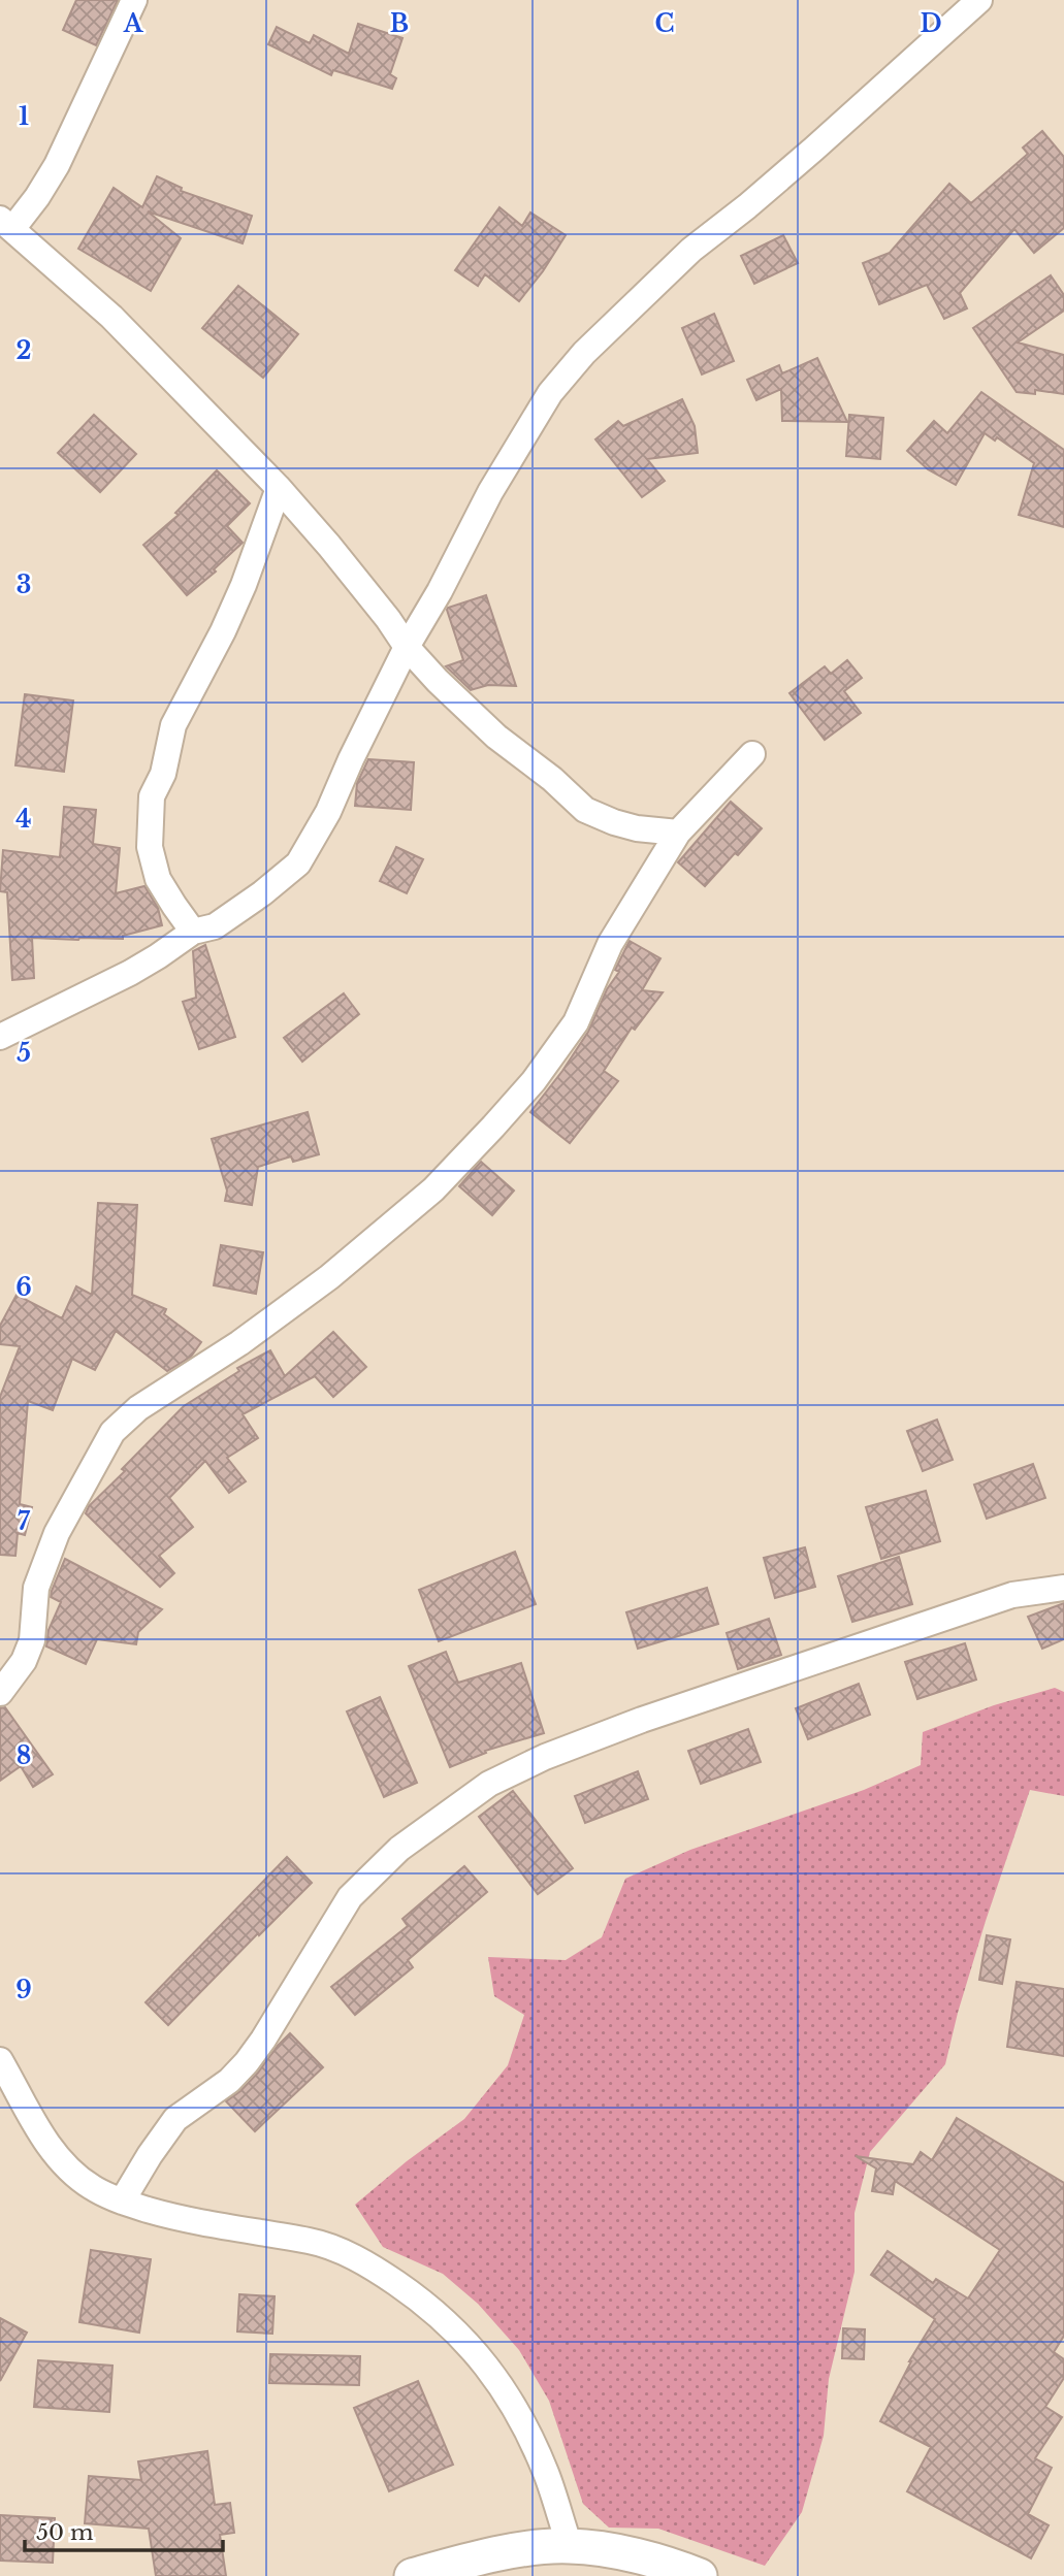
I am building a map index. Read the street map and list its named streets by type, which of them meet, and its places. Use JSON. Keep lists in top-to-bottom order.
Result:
{
  "scale_bar": "50 m",
  "grid": {
    "columns": [
      "A",
      "B",
      "C",
      "D"
    ],
    "rows": [
      "1",
      "2",
      "3",
      "4",
      "5",
      "6",
      "7",
      "8",
      "9"
    ]
  }
}
